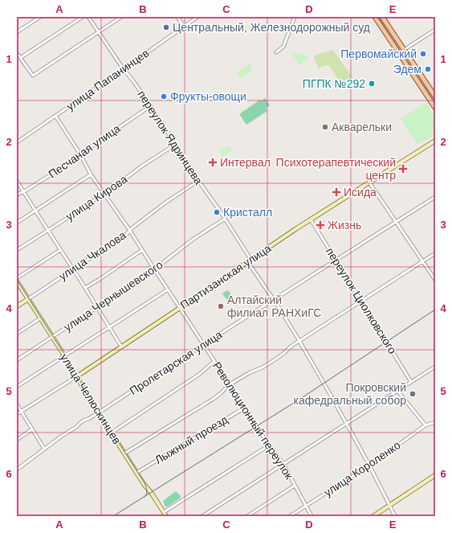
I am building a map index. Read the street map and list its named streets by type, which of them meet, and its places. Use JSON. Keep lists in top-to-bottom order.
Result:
{
  "streets": {
    "main road": ["улица Чкалова", "Партизанская улица", "улица Челюскинцев"],
    "street": [
      "улица Папанинцев",
      "переулок Ядринцева",
      "Песчаная улица",
      "улица Кирова",
      "улица Чернышевского",
      "переулок Циолковского",
      "Пролетарская улица",
      "Революционный переулок",
      "Лыжный проезд",
      "улица Короленко"
    ]
  },
  "crossings": [
    ["улица Папанинцев", "переулок Ядринцева"],
    ["улица Папанинцев", "Революционный переулок"],
    ["переулок Ядринцева", "Песчаная улица"],
    ["переулок Ядринцева", "улица Кирова"],
    ["переулок Ядринцева", "улица Чкалова"],
    ["переулок Ядринцева", "Партизанская улица"],
    ["переулок Ядринцева", "улица Чернышевского"],
    ["переулок Ядринцева", "Пролетарская улица"],
    ["переулок Ядринцева", "улица Короленко"],
    ["Песчаная улица", "Революционный переулок"],
    ["улица Кирова", "Революционный переулок"],
    ["улица Чкалова", "улица Челюскинцев"],
    ["улица Чкалова", "Революционный переулок"],
    ["Партизанская улица", "переулок Циолковского"],
    ["Партизанская улица", "улица Челюскинцев"],
    ["Партизанская улица", "Революционный переулок"],
    ["улица Чернышевского", "улица Челюскинцев"],
    ["улица Чернышевского", "Революционный переулок"],
    ["переулок Циолковского", "Пролетарская улица"],
    ["Пролетарская улица", "улица Челюскинцев"],
    ["Пролетарская улица", "Революционный переулок"],
    ["улица Челюскинцев", "Лыжный проезд"],
    ["Революционный переулок", "Лыжный проезд"],
    ["Революционный переулок", "улица Короленко"]
  ],
  "places": {
    "other": [
      "Центральный, Железнодорожный суд",
      "Первомайский",
      "Эдем",
      "ПГПК №292",
      "Фрукты-овощи",
      "Акварельки",
      "Кристалл",
      "Алтайский филиал РАНХиГС",
      "Покровский кафедральный собор"
    ],
    "health": [
      "Интервал",
      "Психотерапевтический центр",
      "Исида",
      "Жизнь"
    ]
  },
  "grid": {
    "columns": [
      "A",
      "B",
      "C",
      "D",
      "E"
    ],
    "rows": [
      "1",
      "2",
      "3",
      "4",
      "5",
      "6"
    ]
  }
}
